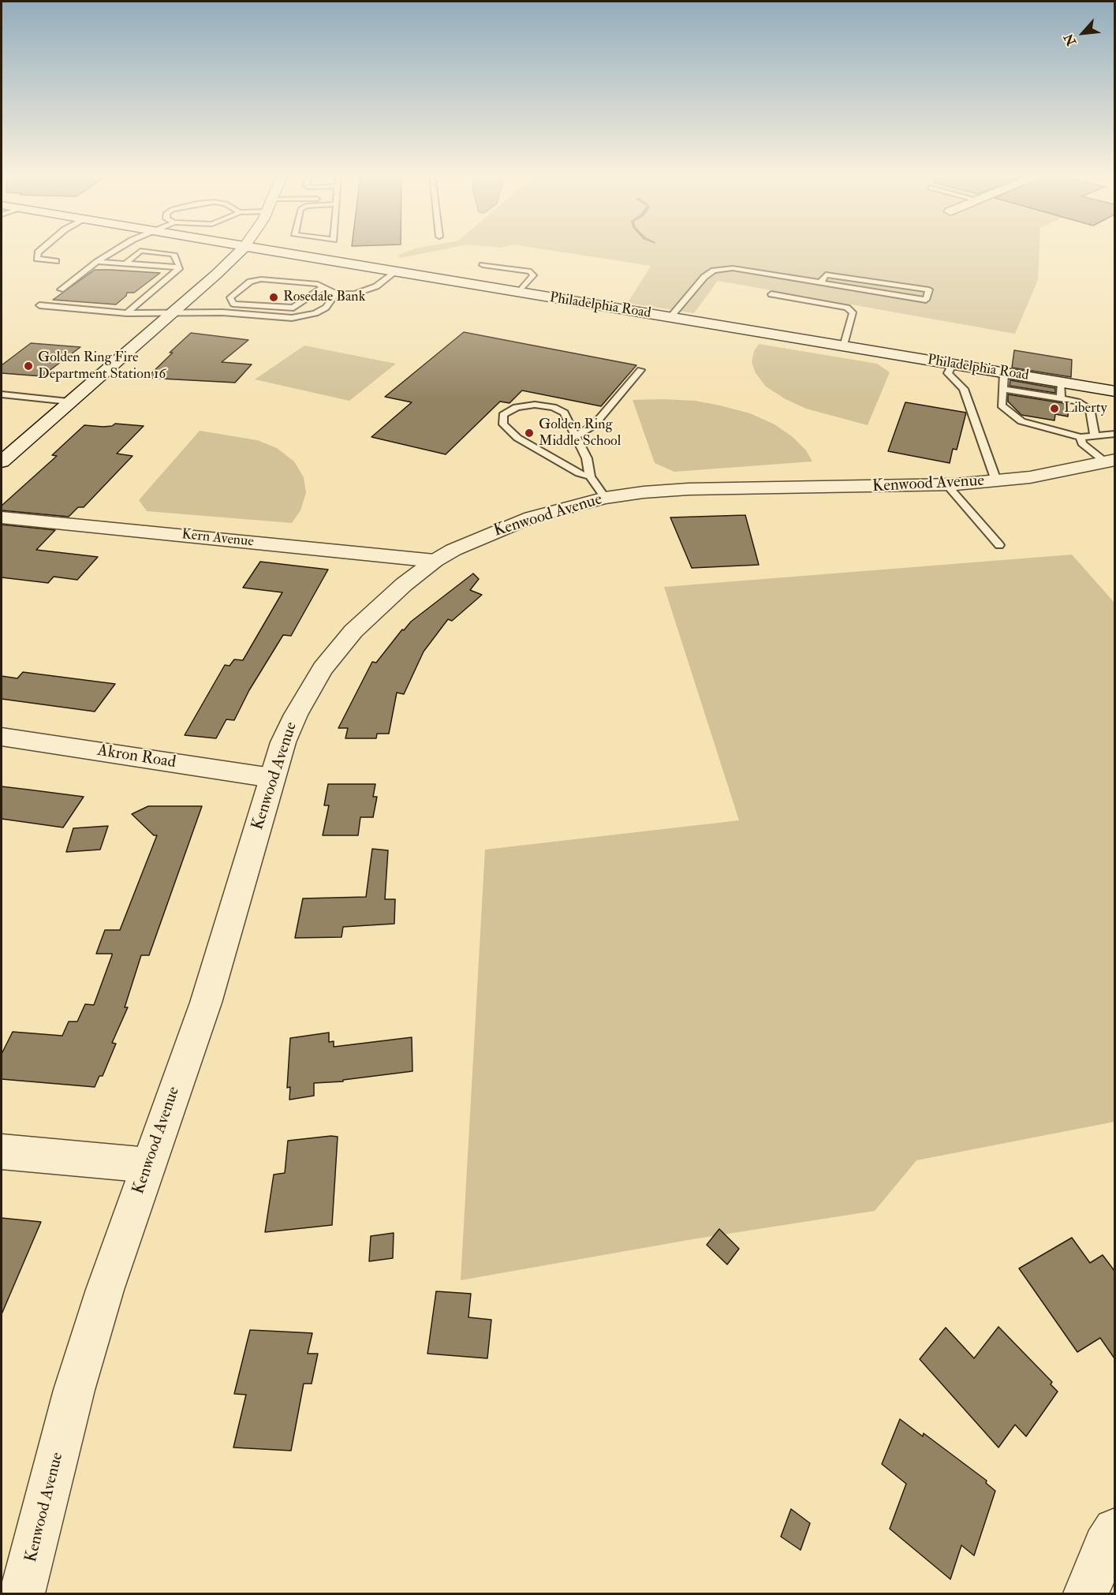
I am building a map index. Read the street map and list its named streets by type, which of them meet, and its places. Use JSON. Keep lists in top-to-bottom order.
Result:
{
  "streets": {
    "street": [
      "Philadelphia Road",
      "Kenwood Avenue",
      "Kern Avenue",
      "Akron Road"
    ]
  },
  "crossings": [
    ["Kenwood Avenue", "Kern Avenue"],
    ["Kenwood Avenue", "Akron Road"]
  ],
  "places": [
    "Rosedale Bank",
    "Golden Ring Fire Department Station 16",
    "Liberty",
    "Golden Ring Middle School"
  ],
  "north": "bottom left"
}
